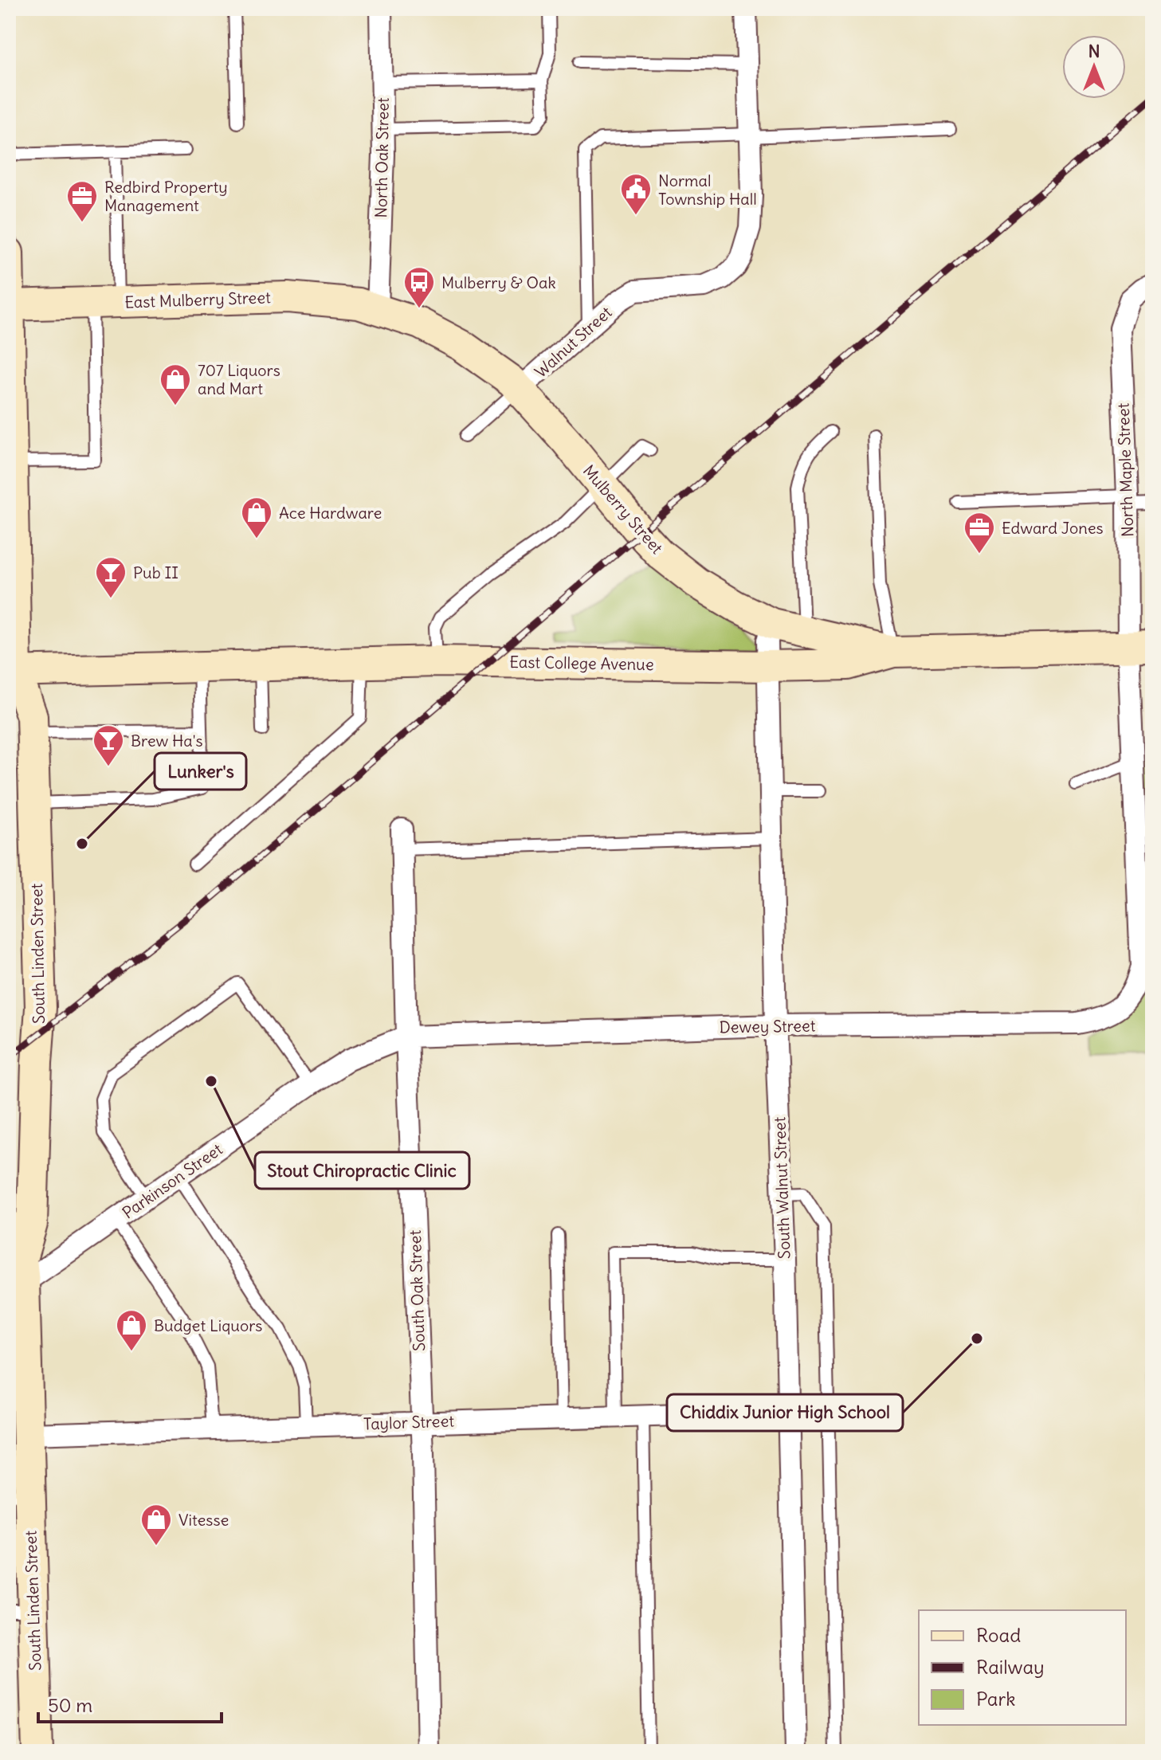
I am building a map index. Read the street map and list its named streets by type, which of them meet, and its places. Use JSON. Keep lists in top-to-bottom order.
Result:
{
  "streets": {
    "main road": [
      "East Mulberry Street",
      "Mulberry Street",
      "East College Avenue",
      "South Linden Street"
    ],
    "street": [
      "North Oak Street",
      "Walnut Street",
      "North Maple Street",
      "Dewey Street",
      "Parkinson Street",
      "South Walnut Street",
      "South Oak Street",
      "Taylor Street"
    ]
  },
  "crossings": [
    ["North Oak Street", "East Mulberry Street"],
    ["North Oak Street", "Mulberry Street"],
    ["East Mulberry Street", "Mulberry Street"],
    ["East Mulberry Street", "South Linden Street"],
    ["Walnut Street", "Mulberry Street"],
    ["North Maple Street", "East College Avenue"],
    ["North Maple Street", "Dewey Street"],
    ["Mulberry Street", "East College Avenue"],
    ["Mulberry Street", "South Walnut Street"],
    ["East College Avenue", "South Linden Street"],
    ["East College Avenue", "South Walnut Street"],
    ["South Linden Street", "Parkinson Street"],
    ["South Linden Street", "Taylor Street"],
    ["Dewey Street", "Parkinson Street"],
    ["Dewey Street", "South Walnut Street"],
    ["Dewey Street", "South Oak Street"],
    ["Parkinson Street", "South Oak Street"],
    ["South Walnut Street", "Taylor Street"],
    ["South Oak Street", "Taylor Street"]
  ],
  "places": {
    "public building": ["Normal Township Hall"],
    "office": ["Redbird Property Management", "Edward Jones"],
    "bus stop": ["Mulberry & Oak"],
    "shop": [
      "707 Liquors and Mart",
      "Ace Hardware",
      "Budget Liquors",
      "Vitesse"
    ],
    "bar": ["Pub II", "Brew Ha's"],
    "other": ["Lunker's", "Stout Chiropractic Clinic", "Chiddix Junior High School"]
  },
  "legend": ["Road", "Railway", "Park"],
  "scale_bar": "50 m",
  "north": "top"
}
